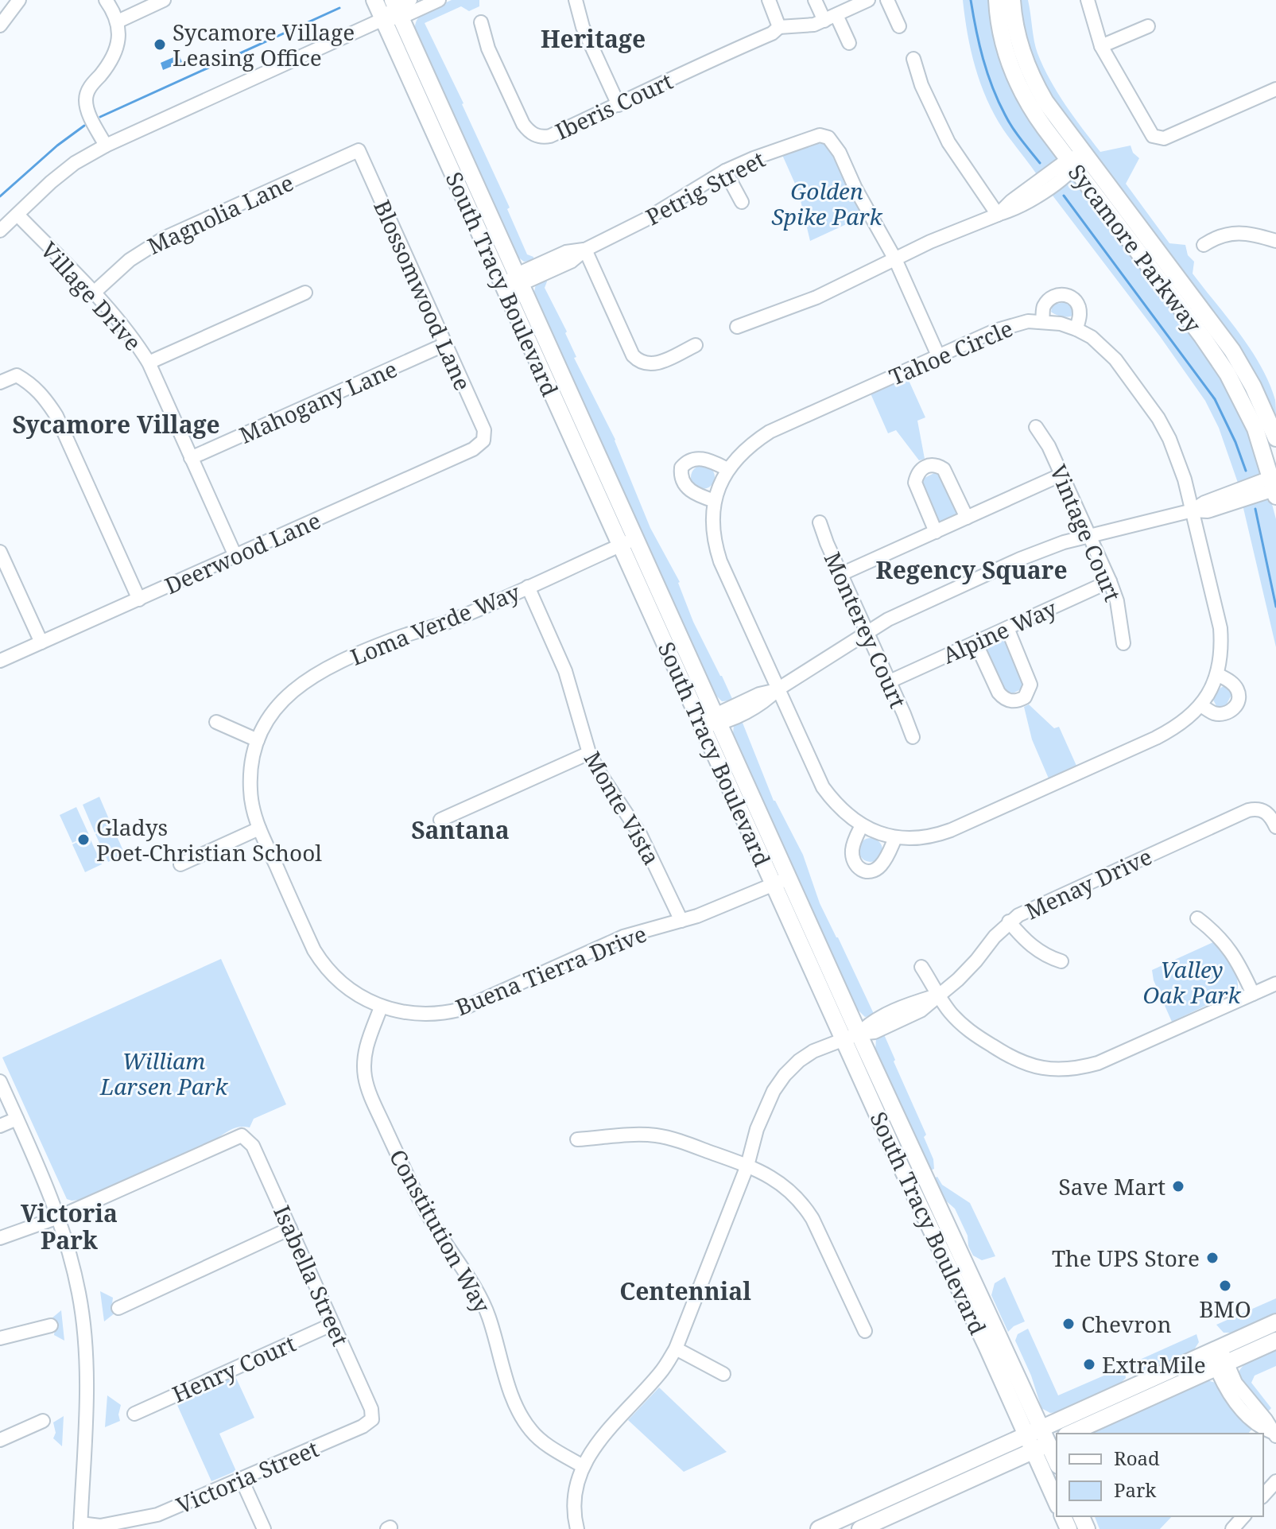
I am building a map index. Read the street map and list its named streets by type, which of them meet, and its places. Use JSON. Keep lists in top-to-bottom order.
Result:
{
  "streets": {
    "main road": ["Sycamore Parkway", "South Tracy Boulevard"],
    "street": [
      "Iberis Court",
      "Petrig Street",
      "Magnolia Lane",
      "Blossomwood Lane",
      "Village Drive",
      "Tahoe Circle",
      "Mahogany Lane",
      "Vintage Court",
      "Deerwood Lane",
      "Loma Verde Way",
      "Monterey Court",
      "Alpine Way",
      "Monte Vista",
      "Menay Drive",
      "Buena Tierra Drive",
      "Constitution Way",
      "Isabella Street",
      "Henry Court",
      "Victoria Street"
    ]
  },
  "crossings": [
    ["Petrig Street", "South Tracy Boulevard"],
    ["Magnolia Lane", "Blossomwood Lane"],
    ["Magnolia Lane", "Village Drive"],
    ["South Tracy Boulevard", "Loma Verde Way"],
    ["South Tracy Boulevard", "Menay Drive"],
    ["South Tracy Boulevard", "Buena Tierra Drive"],
    ["Blossomwood Lane", "Mahogany Lane"],
    ["Blossomwood Lane", "Deerwood Lane"],
    ["Village Drive", "Mahogany Lane"],
    ["Village Drive", "Deerwood Lane"],
    ["Vintage Court", "Alpine Way"],
    ["Loma Verde Way", "Monte Vista"],
    ["Loma Verde Way", "Buena Tierra Drive"],
    ["Monterey Court", "Alpine Way"],
    ["Monte Vista", "Buena Tierra Drive"],
    ["Menay Drive", "Constitution Way"],
    ["Buena Tierra Drive", "Constitution Way"],
    ["Isabella Street", "Henry Court"],
    ["Isabella Street", "Victoria Street"]
  ],
  "districts": [
    "Heritage",
    "Sycamore Village",
    "Regency Square",
    "Santana",
    "Victoria Park",
    "Centennial"
  ],
  "parks": ["Golden Spike Park", "Valley Oak Park", "William Larsen Park"],
  "places": [
    "Sycamore Village Leasing Office",
    "Gladys Poet-Christian School",
    "Save Mart",
    "The UPS Store",
    "BMO",
    "Chevron",
    "ExtraMile"
  ],
  "legend": ["Road", "Park"]
}
